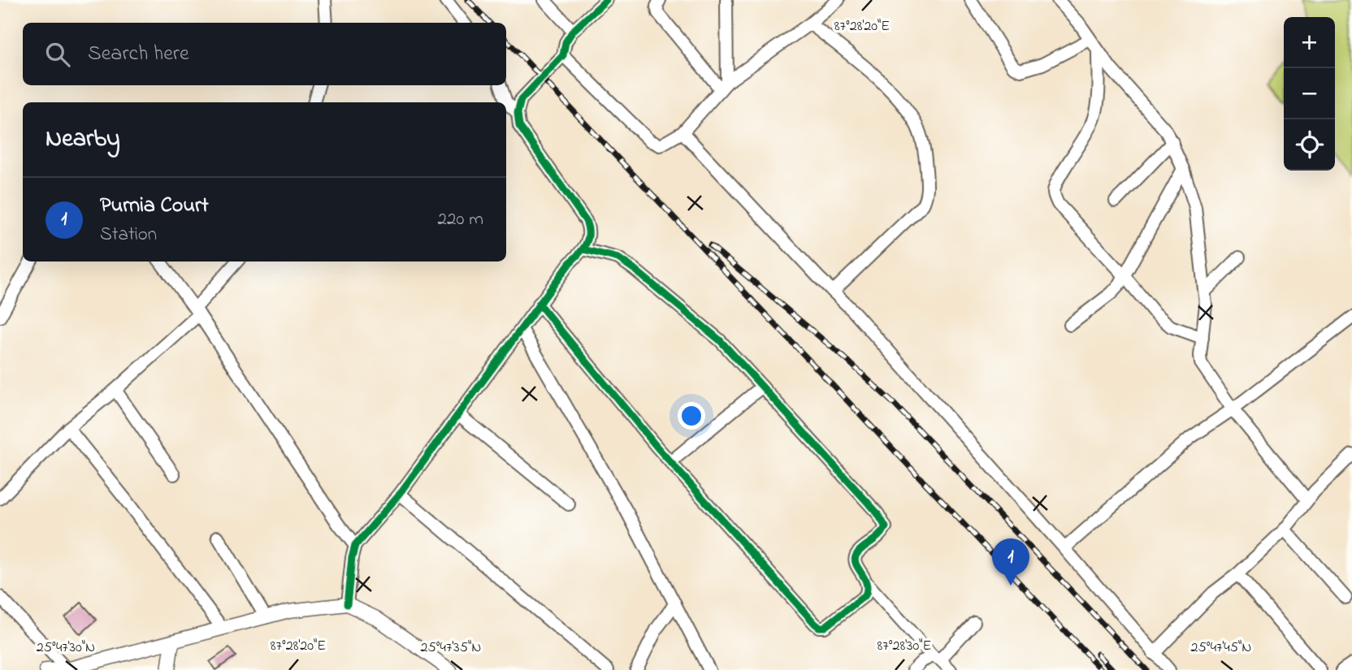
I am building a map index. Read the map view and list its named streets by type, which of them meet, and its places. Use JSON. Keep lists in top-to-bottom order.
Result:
{
  "page": {
    "map_buttons": ["+", "−"],
    "search": "Search here",
    "heading": "Nearby",
    "list": [
      {
        "mark": "1",
        "name": "Purnia Court",
        "note": "Station",
        "value": "220 m"
      }
    ],
    "pins": "1"
  },
  "coordinates": [
    "87°28'20\"E",
    "87°28'30\"E",
    "25°47'30\"N",
    "25°47'35\"N",
    "25°47'45\"N"
  ]
}
